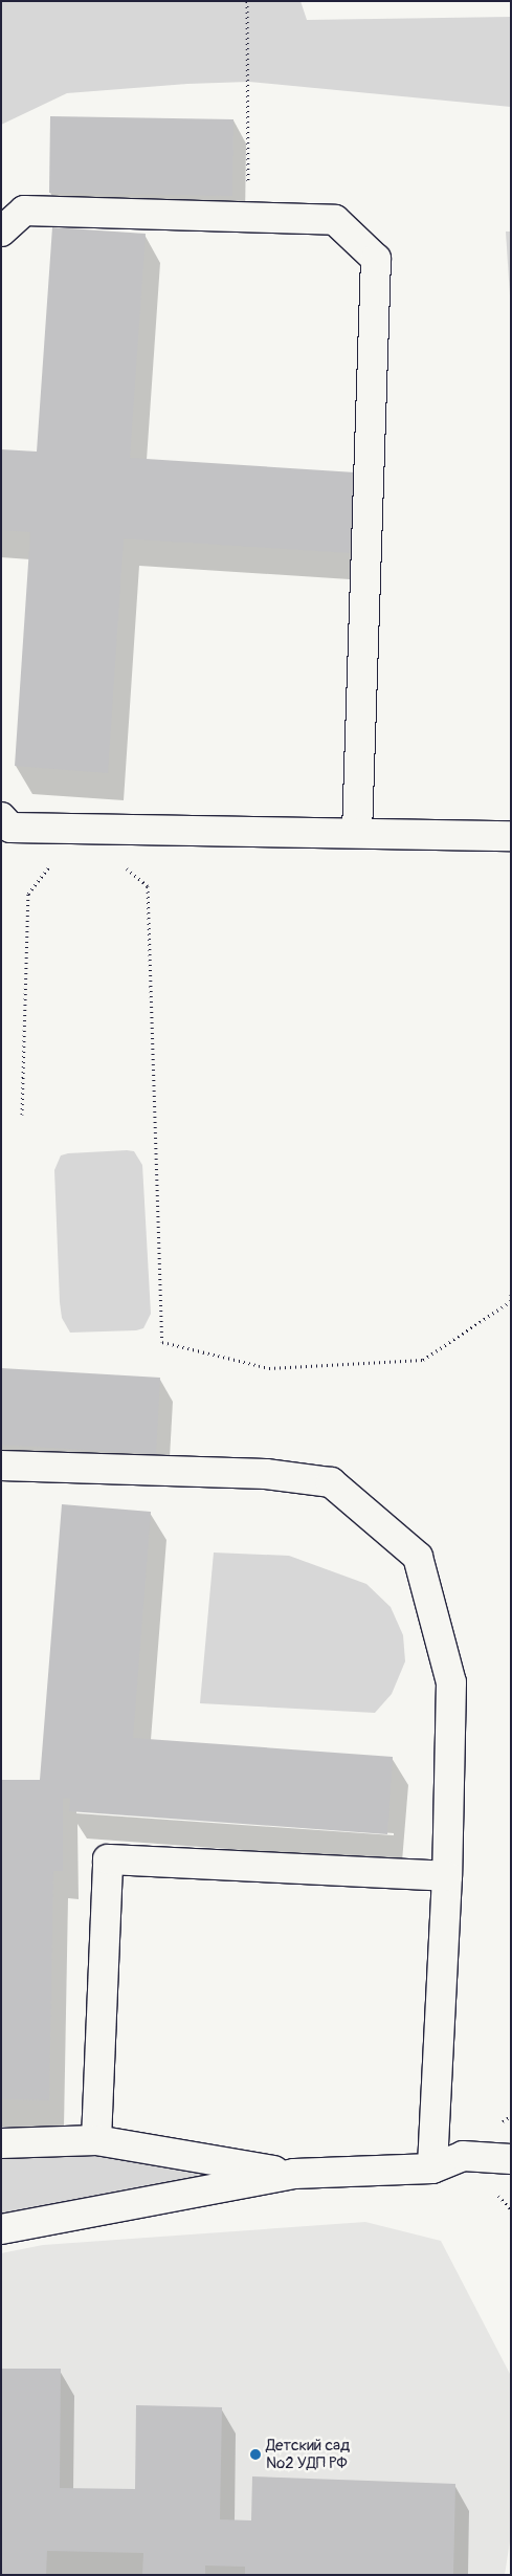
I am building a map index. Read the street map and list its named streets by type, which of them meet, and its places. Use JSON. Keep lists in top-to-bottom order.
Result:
{
  "places": ["Детский сад №2 УДП РФ"]
}
